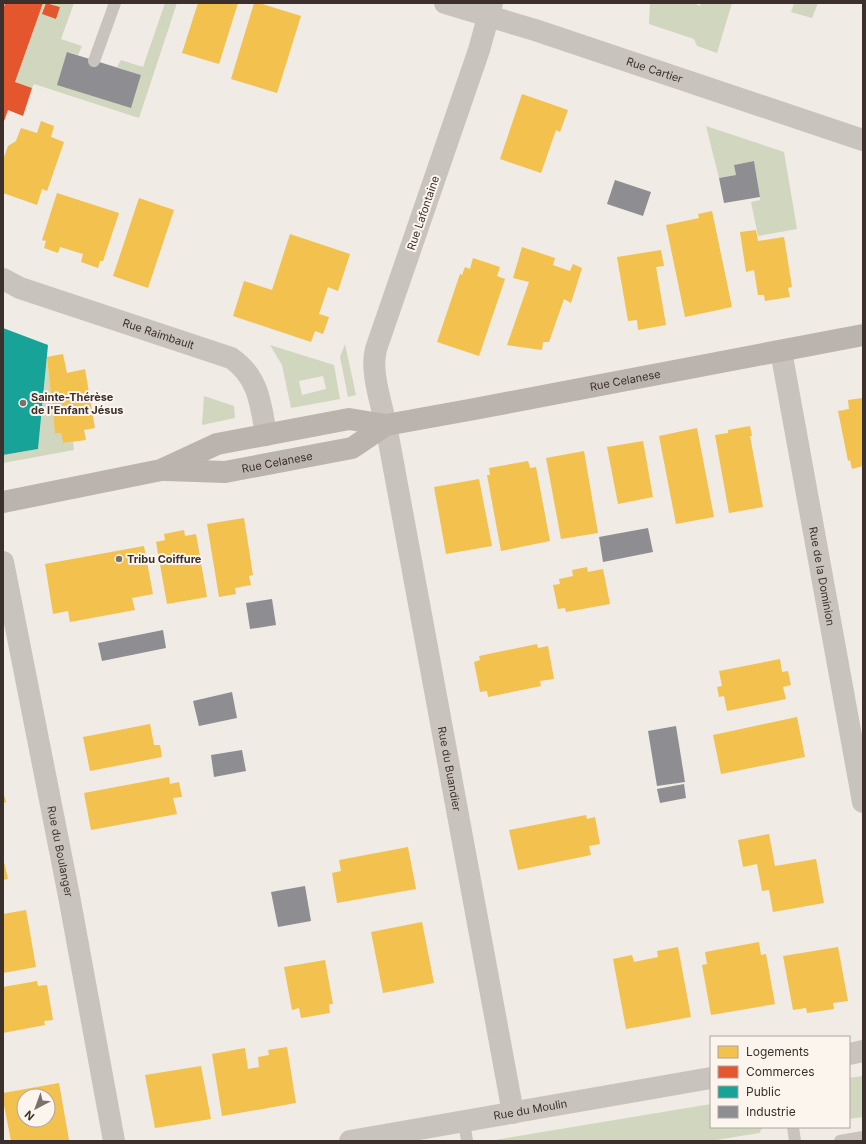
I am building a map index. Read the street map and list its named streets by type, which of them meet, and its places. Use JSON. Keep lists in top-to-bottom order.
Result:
{
  "streets": {
    "street": [
      "Rue Cartier",
      "Rue Lafontaine",
      "Rue Raimbault",
      "Rue Celanese",
      "Rue de la Dominion",
      "Rue du Buandier",
      "Rue du Boulanger",
      "Rue du Moulin"
    ]
  },
  "crossings": [
    ["Rue Cartier", "Rue Lafontaine"],
    ["Rue Lafontaine", "Rue Celanese"],
    ["Rue Lafontaine", "Rue du Buandier"],
    ["Rue Raimbault", "Rue Celanese"],
    ["Rue Celanese", "Rue de la Dominion"],
    ["Rue Celanese", "Rue du Buandier"],
    ["Rue du Buandier", "Rue du Moulin"]
  ],
  "places": ["Sainte-Thérèse de l'Enfant Jésus", "Tribu Coiffure"],
  "legend": [
    "Logements",
    "Commerces",
    "Public",
    "Industrie"
  ],
  "north": "bottom left"
}
